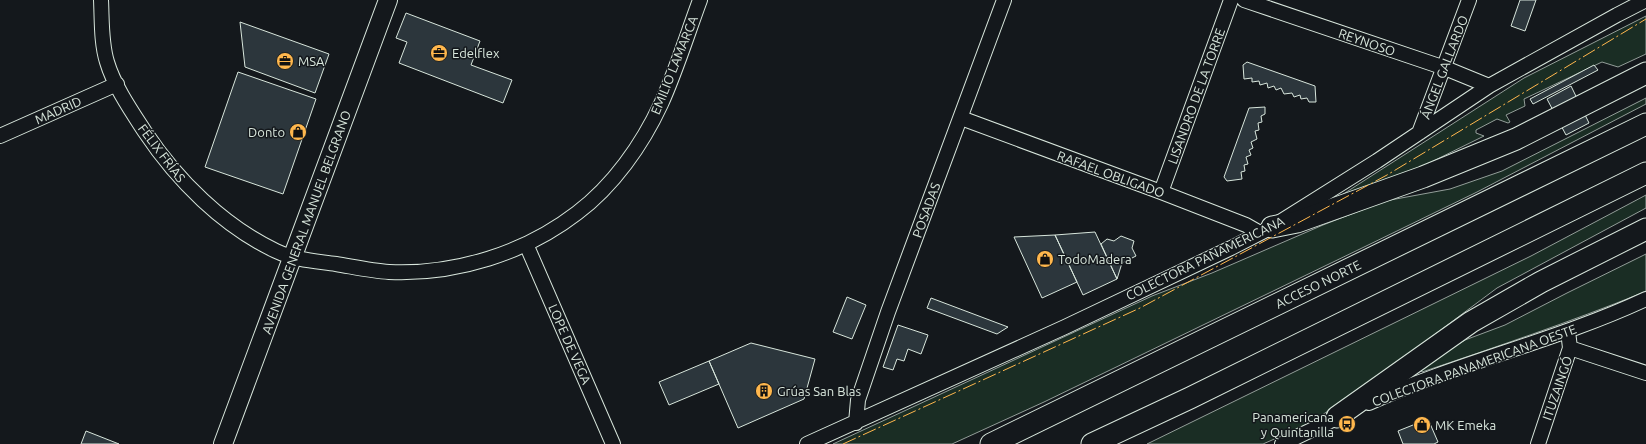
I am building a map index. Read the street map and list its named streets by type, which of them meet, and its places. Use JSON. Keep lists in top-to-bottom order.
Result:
{
  "streets": {
    "highway": ["ACCESO NORTE"],
    "main road": ["AVENIDA GENERAL MANUEL BELGRANO"],
    "street": [
      "REYNOSO",
      "EMILIO LAMARCA",
      "ÁNGEL GALLARDO",
      "LISANDRO DE LA TORRE",
      "MADRID",
      "FÉLIX FRÍAS",
      "RAFAEL OBLIGADO",
      "POSADAS",
      "COLECTORA PANAMERICANA",
      "LOPE DE VEGA",
      "COLECTORA PANAMERICANA OESTE",
      "ITUZAINGÓ"
    ]
  },
  "crossings": [
    ["REYNOSO", "ÁNGEL GALLARDO"],
    ["REYNOSO", "COLECTORA PANAMERICANA"],
    ["EMILIO LAMARCA", "FÉLIX FRÍAS"],
    ["EMILIO LAMARCA", "AVENIDA GENERAL MANUEL BELGRANO"],
    ["EMILIO LAMARCA", "LOPE DE VEGA"],
    ["ÁNGEL GALLARDO", "COLECTORA PANAMERICANA"],
    ["LISANDRO DE LA TORRE", "RAFAEL OBLIGADO"],
    ["MADRID", "FÉLIX FRÍAS"],
    ["FÉLIX FRÍAS", "AVENIDA GENERAL MANUEL BELGRANO"],
    ["RAFAEL OBLIGADO", "POSADAS"],
    ["RAFAEL OBLIGADO", "COLECTORA PANAMERICANA"],
    ["POSADAS", "COLECTORA PANAMERICANA"],
    ["COLECTORA PANAMERICANA OESTE", "ITUZAINGÓ"]
  ],
  "places": {
    "office": ["Edelflex", "MSA"],
    "shop": ["Donto", "TodoMadera", "MK Emeka"],
    "building": ["Grúas San Blas"],
    "bus stop": ["Panamericana y Quintanilla"]
  }
}
